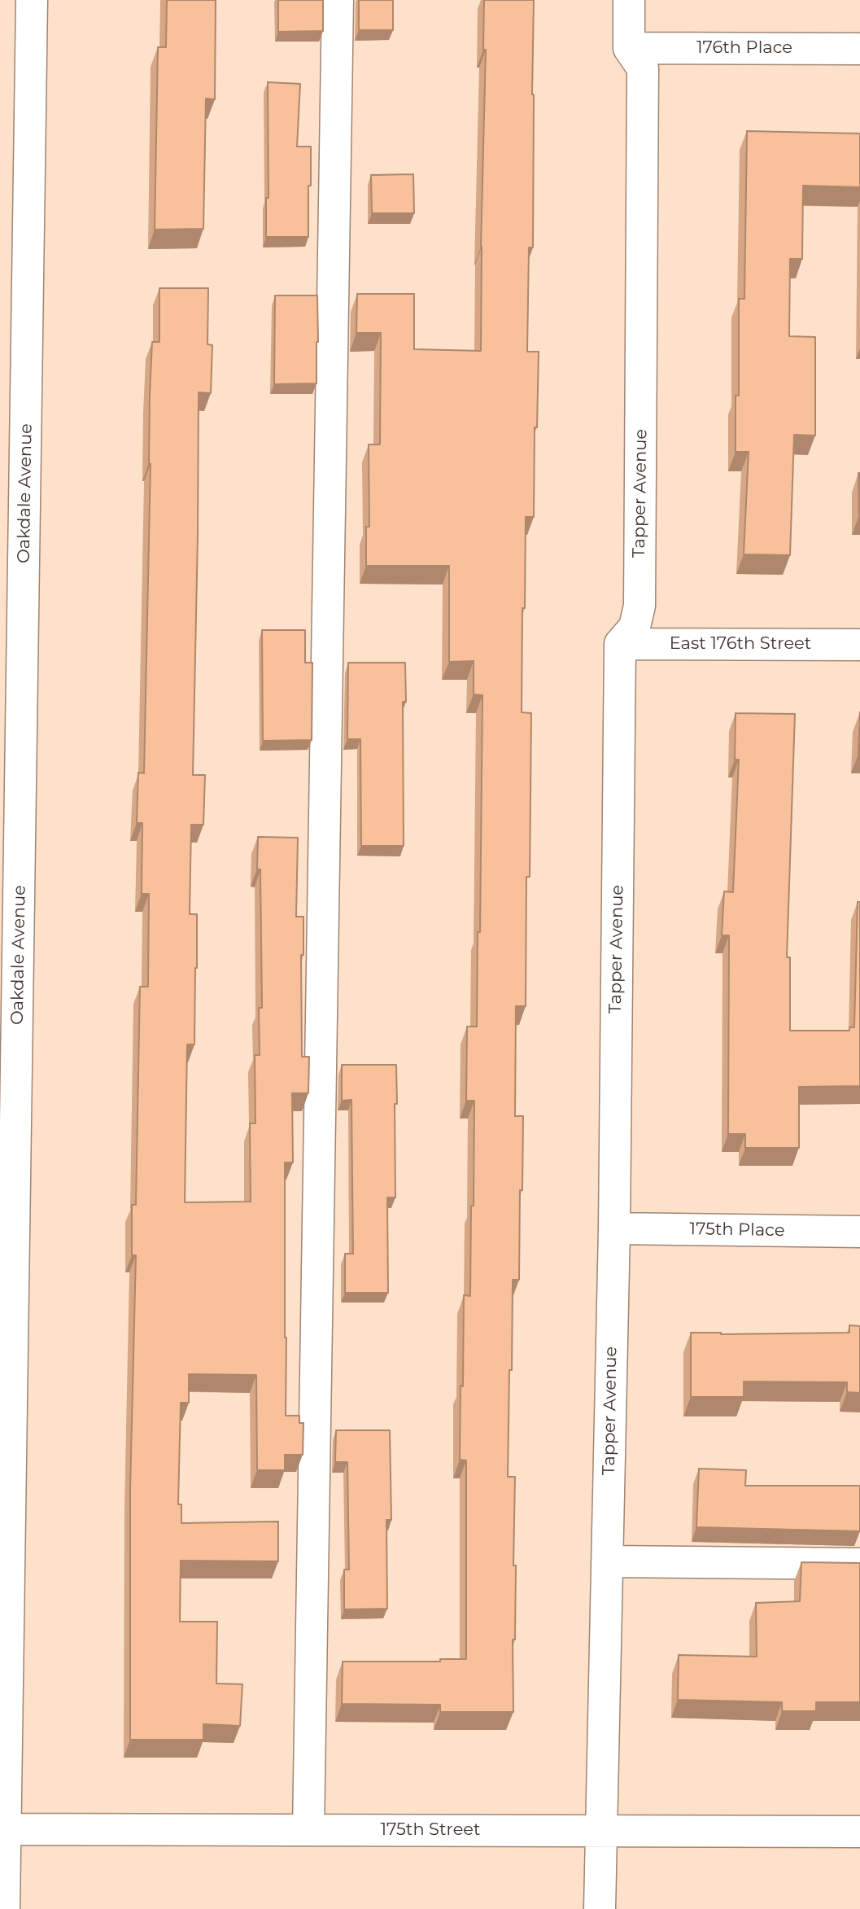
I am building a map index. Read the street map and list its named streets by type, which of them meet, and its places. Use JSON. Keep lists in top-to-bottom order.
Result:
{
  "streets": {
    "street": [
      "176th Place",
      "Oakdale Avenue",
      "Tapper Avenue",
      "East 176th Street",
      "175th Place",
      "175th Street"
    ]
  },
  "crossings": [
    ["176th Place", "Tapper Avenue"],
    ["Oakdale Avenue", "175th Street"],
    ["Tapper Avenue", "East 176th Street"],
    ["Tapper Avenue", "175th Place"],
    ["Tapper Avenue", "175th Street"]
  ]
}
